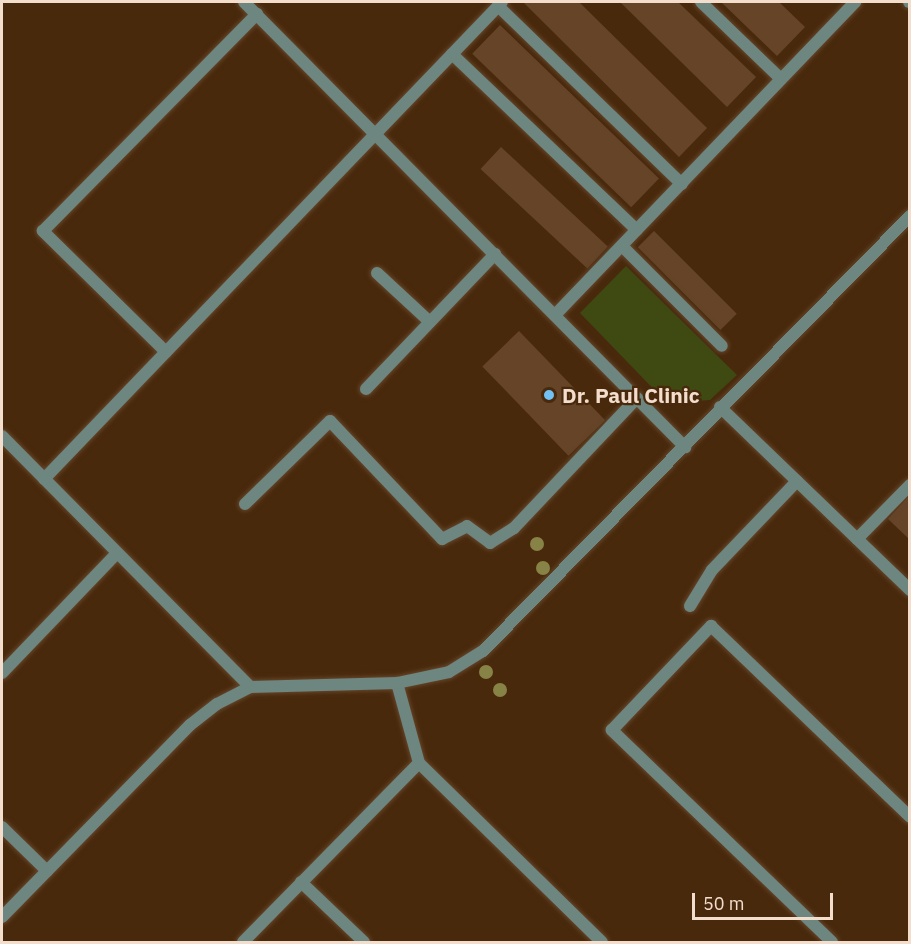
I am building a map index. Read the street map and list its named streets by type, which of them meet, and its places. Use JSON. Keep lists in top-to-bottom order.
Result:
{
  "places": ["Dr. Paul Clinic"],
  "scale_bar": "50 m"
}
